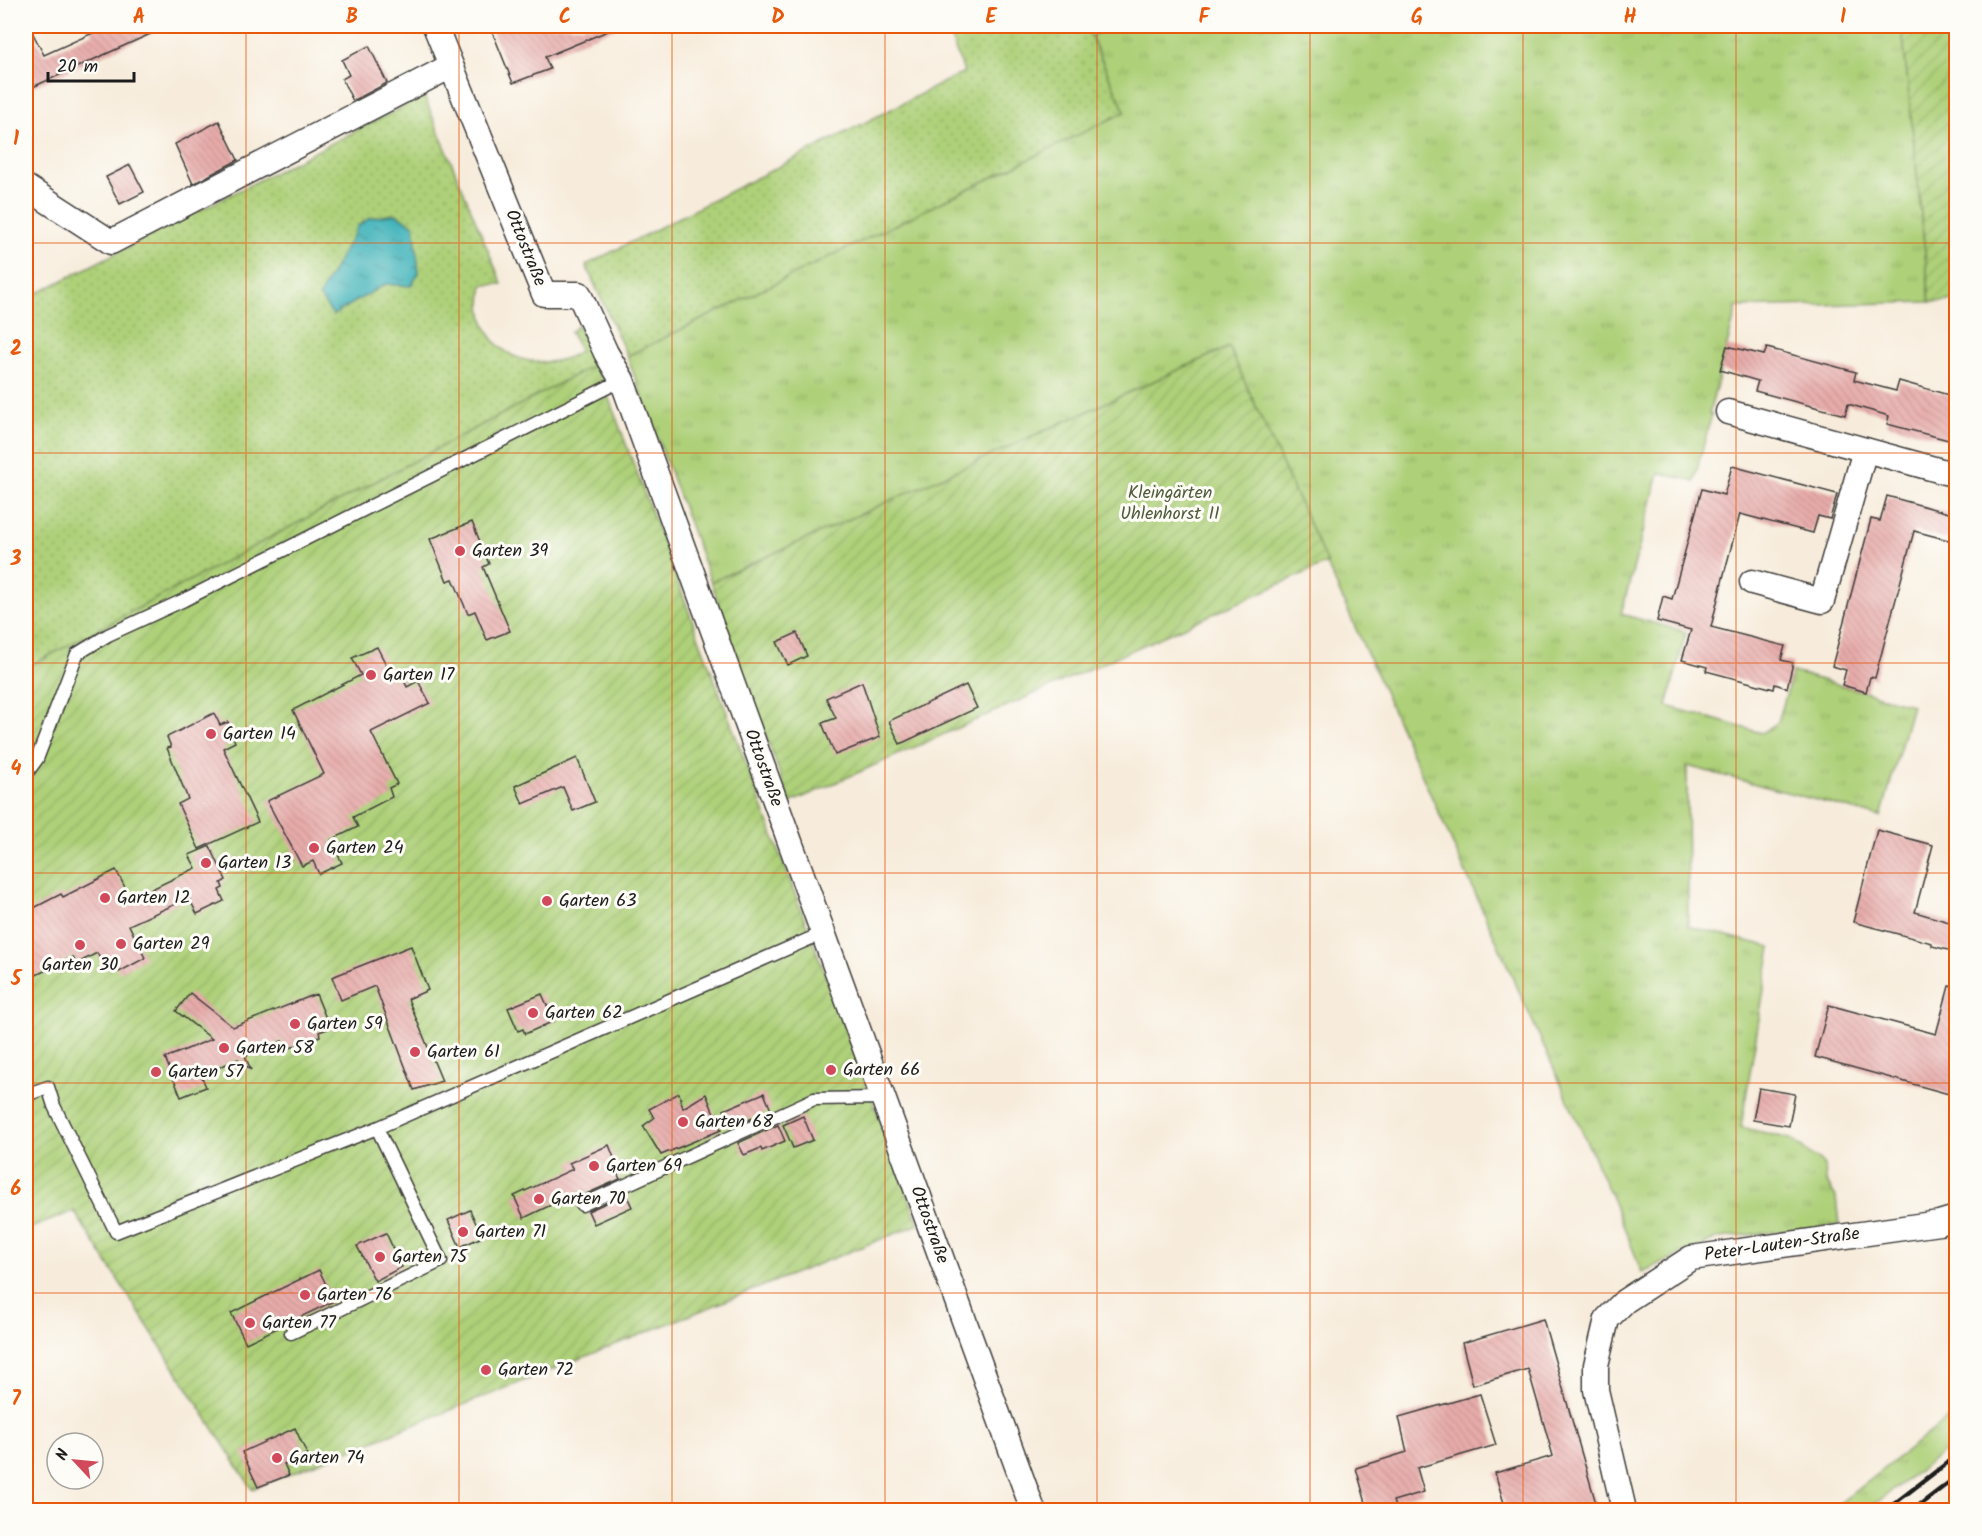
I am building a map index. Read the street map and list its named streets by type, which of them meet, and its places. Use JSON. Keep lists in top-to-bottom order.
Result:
{
  "streets": {
    "street": ["Ottostraße", "Peter-Lauten-Straße"]
  },
  "parks": ["Kleingärten Uhlenhorst II"],
  "places": [
    "Garten 39",
    "Garten 17",
    "Garten 14",
    "Garten 24",
    "Garten 13",
    "Garten 12",
    "Garten 63",
    "Garten 29",
    "Garten 30",
    "Garten 62",
    "Garten 59",
    "Garten 58",
    "Garten 61",
    "Garten 66",
    "Garten 57",
    "Garten 68",
    "Garten 69",
    "Garten 70",
    "Garten 71",
    "Garten 75",
    "Garten 76",
    "Garten 77",
    "Garten 72",
    "Garten 74"
  ],
  "scale_bar": "20 m",
  "north": "top left",
  "grid": {
    "columns": [
      "A",
      "B",
      "C",
      "D",
      "E",
      "F",
      "G",
      "H",
      "I"
    ],
    "rows": [
      "1",
      "2",
      "3",
      "4",
      "5",
      "6",
      "7"
    ]
  }
}
